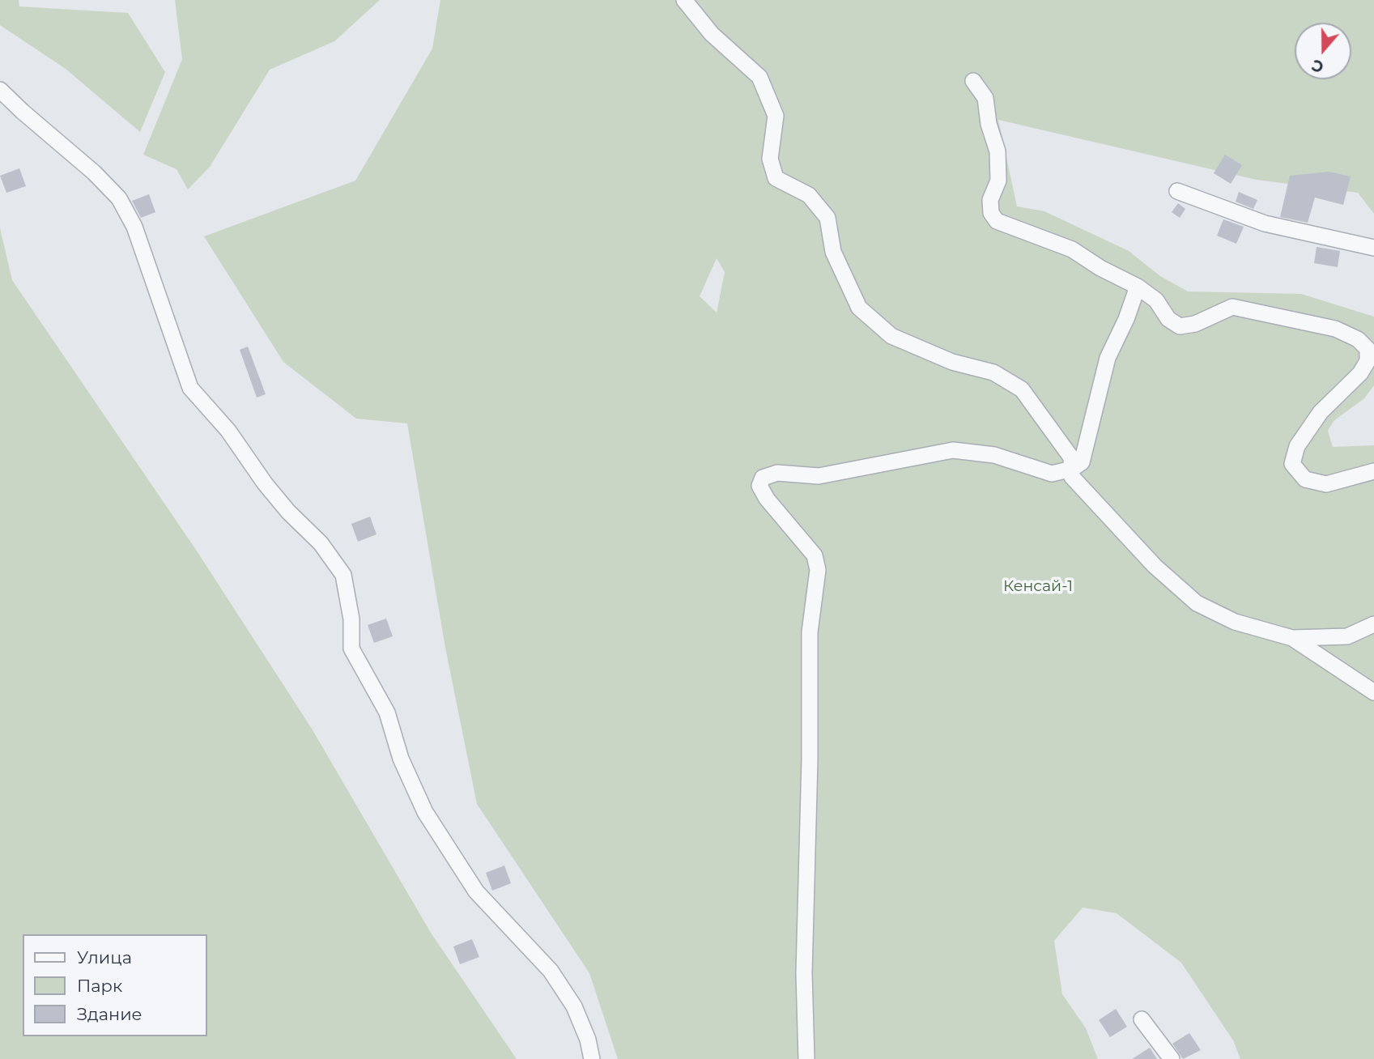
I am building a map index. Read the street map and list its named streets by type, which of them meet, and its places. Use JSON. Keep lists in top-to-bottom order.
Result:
{
  "parks": ["Кенсай-1"],
  "legend": ["Улица", "Парк", "Здание"],
  "north": "bottom"
}
